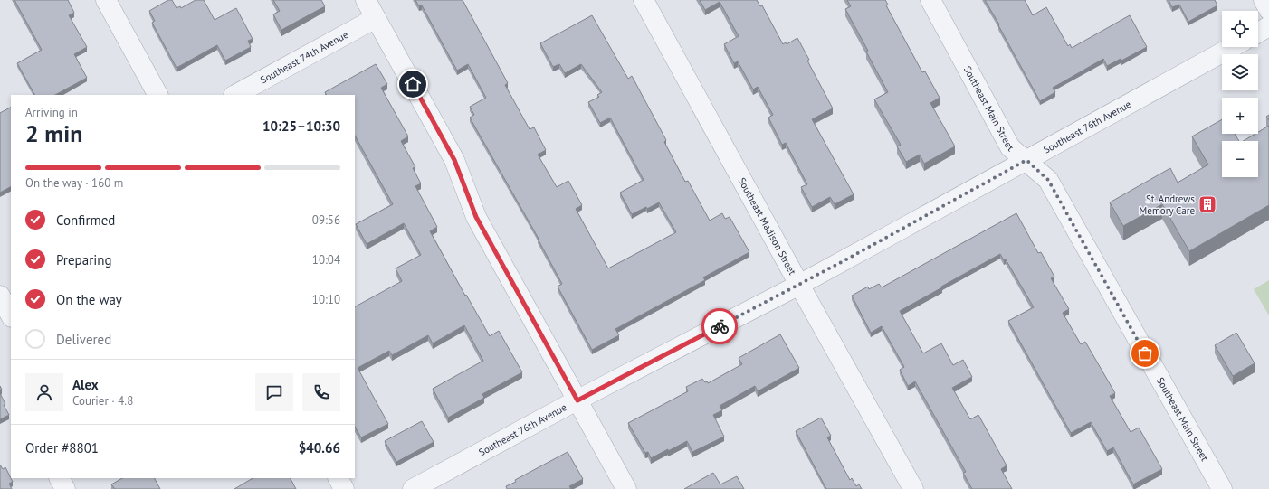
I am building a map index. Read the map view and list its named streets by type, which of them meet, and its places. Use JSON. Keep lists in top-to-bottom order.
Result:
{
  "streets": {
    "street": [
      "Southeast 74th Avenue",
      "Southeast Main Street",
      "Southeast 76th Avenue",
      "Southeast Madison Street"
    ]
  },
  "crossings": [
    ["Southeast Main Street", "Southeast 76th Avenue"],
    ["Southeast 76th Avenue", "Southeast Madison Street"]
  ],
  "places": {
    "building": ["St. Andrews Memory Care"]
  },
  "page": {
    "map_buttons": ["+", "−"],
    "heading": ["2 min", "Arriving in", "10:25–10:30"],
    "panel": [
      "Alex",
      "Courier · 4.8",
      "Order #8801",
      "$40.66"
    ],
    "bar": "On the way · 160 m",
    "list": [
      ["Confirmed", "09:56"],
      ["Preparing", "10:04"],
      ["On the way", "10:10"],
      "Delivered"
    ]
  }
}
